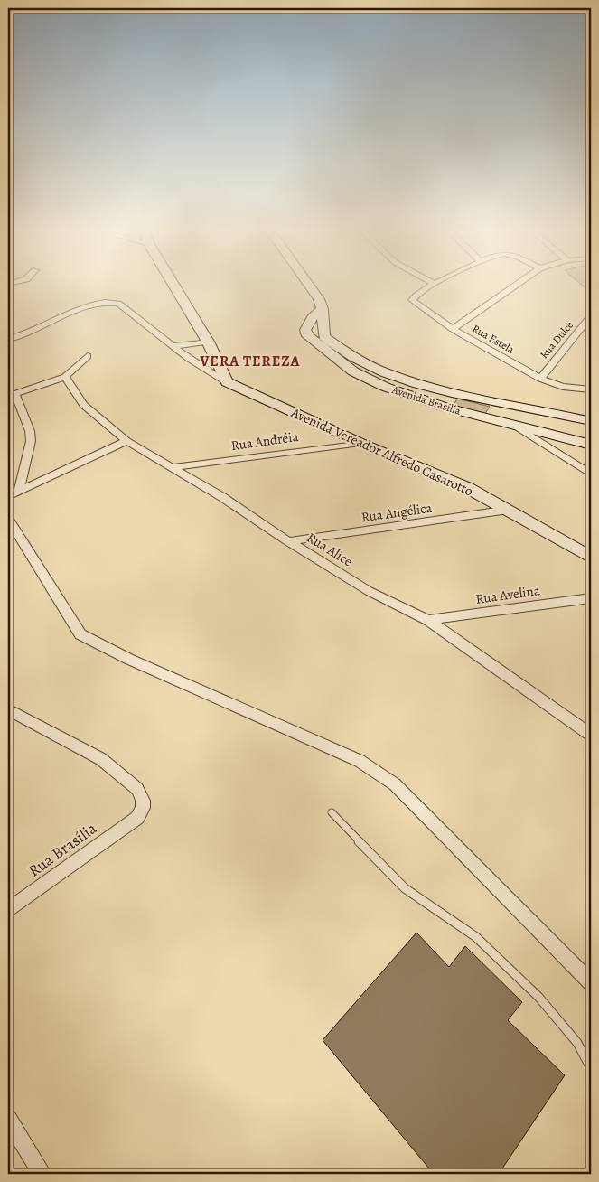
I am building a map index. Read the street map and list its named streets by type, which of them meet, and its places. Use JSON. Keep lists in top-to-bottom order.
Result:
{
  "streets": {
    "street": [
      "Rua Estela",
      "Rua Dulce",
      "Avenida Brasília",
      "Rua Andréia",
      "Avenida Vereador Alfredo Casarotto",
      "Rua Angélica",
      "Rua Alice",
      "Rua Avelina",
      "Rua Brasília"
    ]
  },
  "crossings": [
    ["Rua Estela", "Rua Dulce"],
    ["Rua Andréia", "Avenida Vereador Alfredo Casarotto"],
    ["Rua Andréia", "Rua Alice"],
    ["Avenida Vereador Alfredo Casarotto", "Rua Angélica"],
    ["Rua Angélica", "Rua Alice"],
    ["Rua Alice", "Rua Avelina"]
  ],
  "districts": ["VERA TEREZA"]
}
